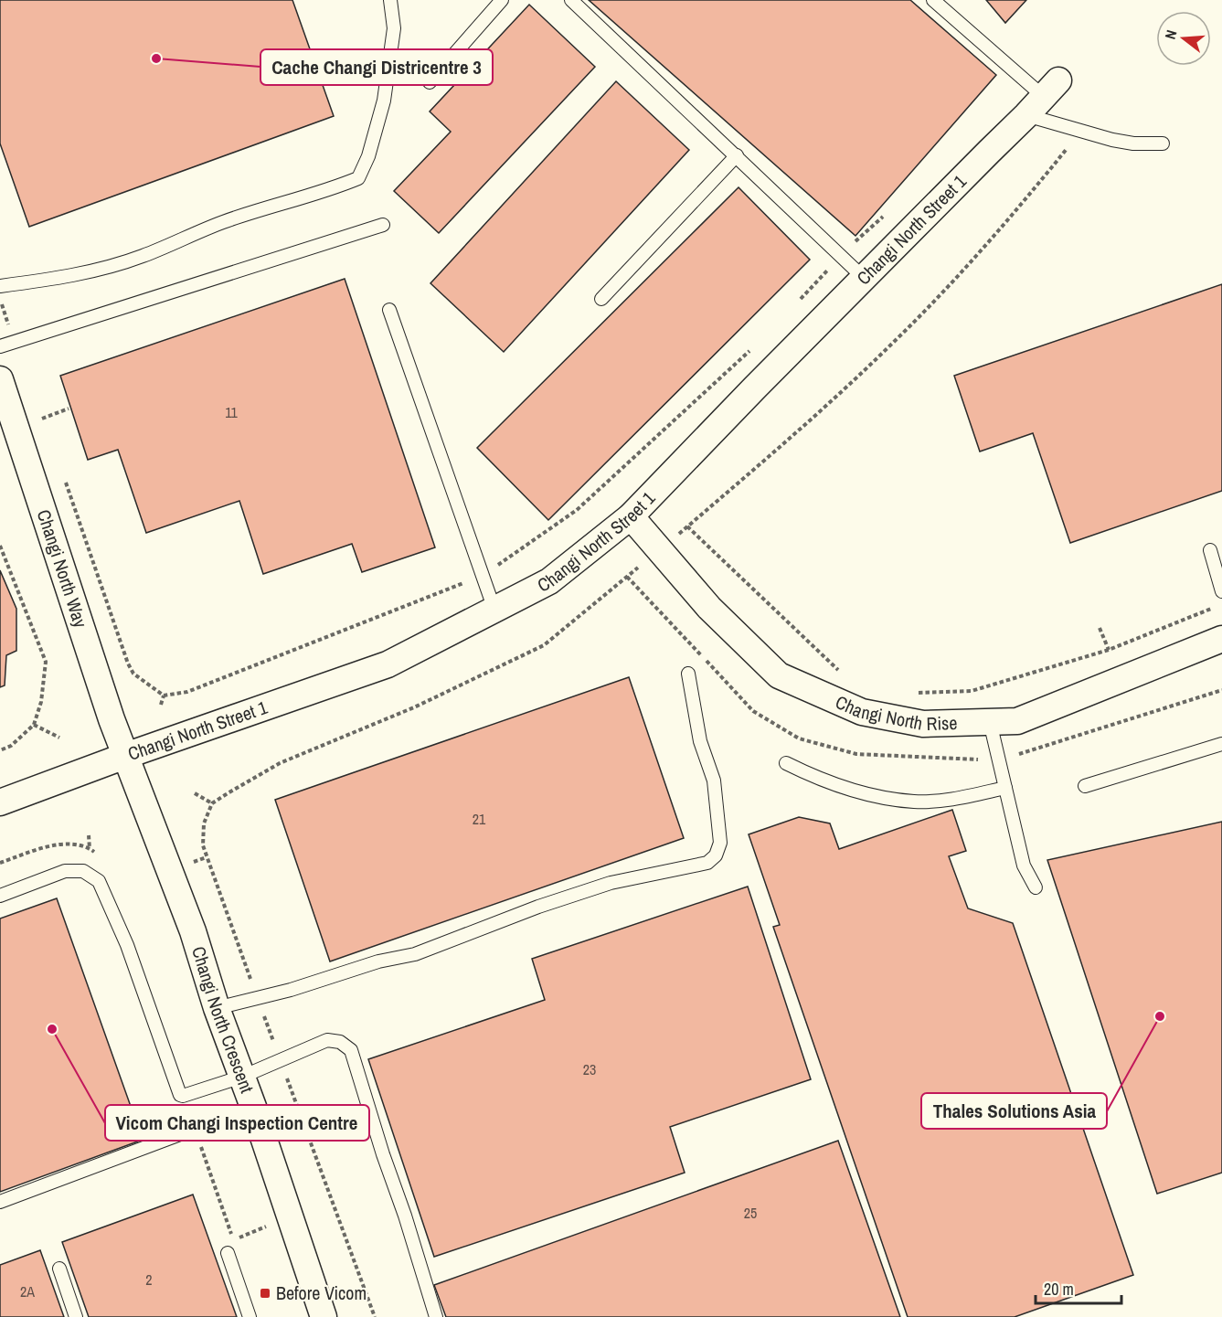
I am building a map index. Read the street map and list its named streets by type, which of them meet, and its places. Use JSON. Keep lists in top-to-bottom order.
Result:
{
  "streets": {
    "street": [
      "Changi North Street 1",
      "Changi North Way",
      "Changi North Rise",
      "Changi North Crescent"
    ]
  },
  "crossings": [
    ["Changi North Street 1", "Changi North Way"],
    ["Changi North Street 1", "Changi North Rise"],
    ["Changi North Street 1", "Changi North Crescent"],
    ["Changi North Way", "Changi North Crescent"]
  ],
  "places": {
    "other": ["Cache Changi Districentre 3", "Thales Solutions Asia", "Vicom Changi Inspection Centre"],
    "transit": ["Before Vicom"]
  },
  "house_numbers": [
    "11",
    "21",
    "23",
    "25",
    "2",
    "2A"
  ],
  "scale_bar": "20 m",
  "north": "left"
}
